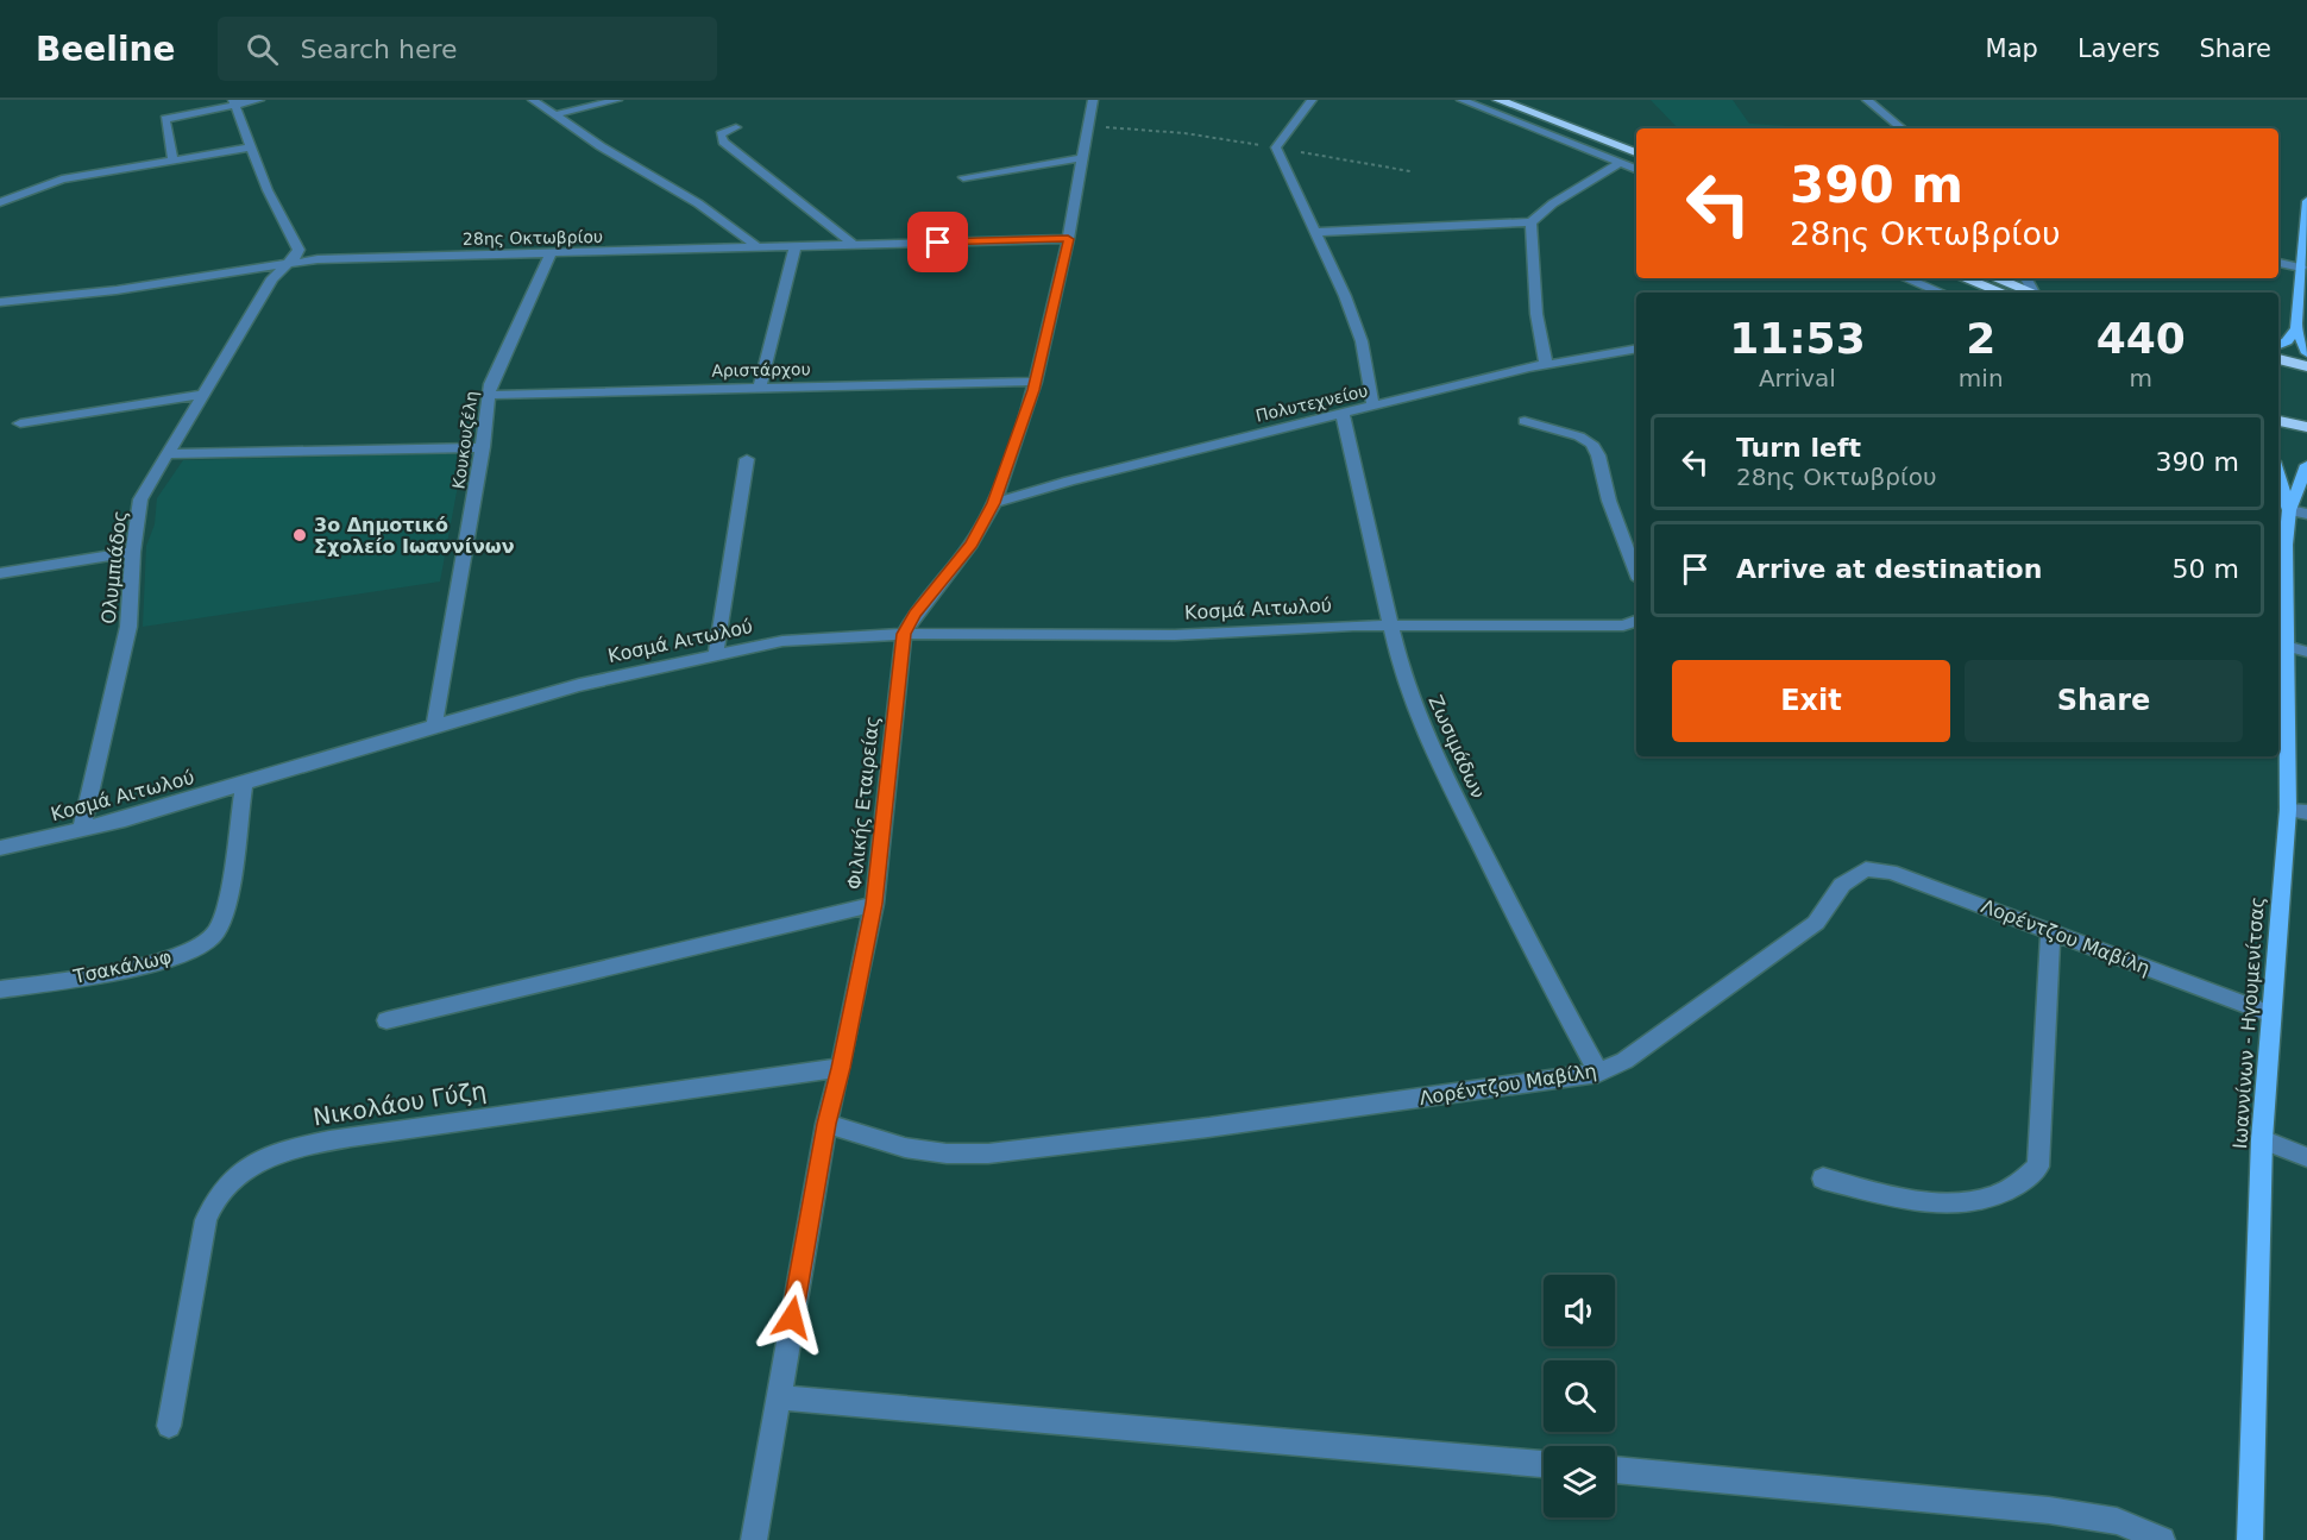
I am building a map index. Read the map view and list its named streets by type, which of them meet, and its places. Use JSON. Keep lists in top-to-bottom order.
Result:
{
  "streets": {
    "main road": ["Ιωαννίνων - Ηγουμενίτσας"],
    "street": [
      "28ης Οκτωβρίου",
      "Αριστάρχου",
      "Πολυτεχνείου",
      "Κουκουζέλη",
      "Ολυμπιάδος",
      "Κοσμά Αιτωλού",
      "Ζωσιμάδων",
      "Φιλικής Εταιρείας",
      "Λορέντζου Μαβίλη",
      "Τσακάλωφ",
      "Νικολάου Γύζη"
    ]
  },
  "crossings": [
    ["28ης Οκτωβρίου", "Κουκουζέλη"],
    ["28ης Οκτωβρίου", "Ολυμπιάδος"],
    ["28ης Οκτωβρίου", "Φιλικής Εταιρείας"],
    ["Αριστάρχου", "Κουκουζέλη"],
    ["Αριστάρχου", "Φιλικής Εταιρείας"],
    ["Πολυτεχνείου", "Ζωσιμάδων"],
    ["Πολυτεχνείου", "Φιλικής Εταιρείας"],
    ["Κουκουζέλη", "Κοσμά Αιτωλού"],
    ["Ολυμπιάδος", "Κοσμά Αιτωλού"],
    ["Κοσμά Αιτωλού", "Ζωσιμάδων"],
    ["Κοσμά Αιτωλού", "Φιλικής Εταιρείας"],
    ["Κοσμά Αιτωλού", "Τσακάλωφ"],
    ["Ζωσιμάδων", "Λορέντζου Μαβίλη"],
    ["Φιλικής Εταιρείας", "Λορέντζου Μαβίλη"],
    ["Φιλικής Εταιρείας", "Νικολάου Γύζη"],
    ["Λορέντζου Μαβίλη", "Ιωαννίνων - Ηγουμενίτσας"]
  ],
  "places": ["3ο Δημοτικό Σχολείο Ιωαννίνων"],
  "page": {
    "header": "Beeline",
    "search": "Search here",
    "nav": ["Map", "Layers", "Share"],
    "turn": ["390 m", "28ης Οκτωβρίου"],
    "eta": [
      "11:53",
      "Arrival",
      "2",
      "min",
      "440",
      "m"
    ],
    "list": [
      {
        "name": "Turn left",
        "note": "28ης Οκτωβρίου",
        "value": "390 m"
      },
      {
        "name": "Arrive at destination",
        "value": "50 m"
      }
    ],
    "buttons": ["Exit", "Share"]
  }
}
